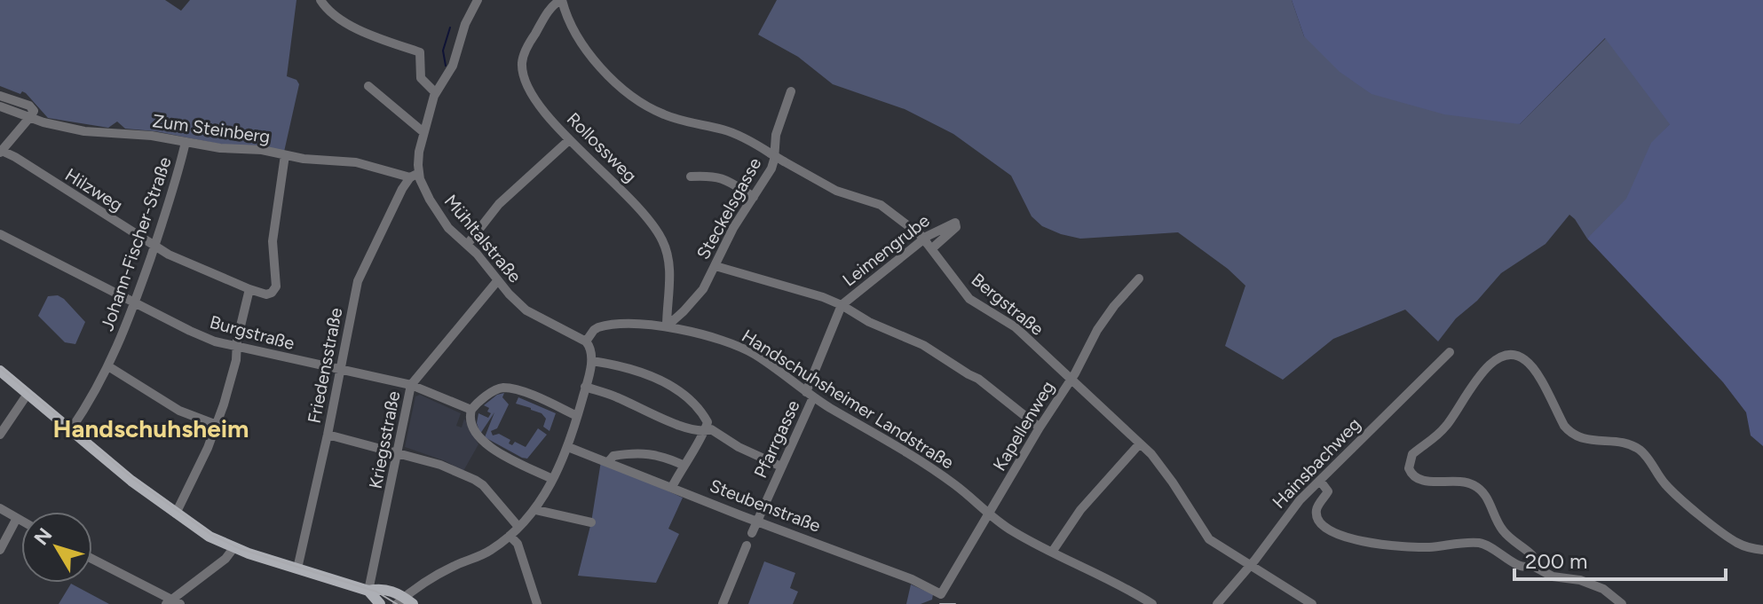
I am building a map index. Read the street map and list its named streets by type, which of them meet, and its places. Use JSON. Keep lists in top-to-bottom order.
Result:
{
  "streets": {
    "street": [
      "Zum Steinberg",
      "Rollossweg",
      "Hilzweg",
      "Steckelsgasse",
      "Mühltalstraße",
      "Johann-Fischer-Straße",
      "Leimengrube",
      "Bergstraße",
      "Burgstraße",
      "Friedensstraße",
      "Handschuhsheimer Landstraße",
      "Kapellenweg",
      "Pfarrgasse",
      "Kriegsstraße",
      "Hainsbachweg",
      "Steubenstraße"
    ]
  },
  "crossings": [
    ["Zum Steinberg", "Mühltalstraße"],
    ["Zum Steinberg", "Johann-Fischer-Straße"],
    ["Zum Steinberg", "Friedensstraße"],
    ["Rollossweg", "Steckelsgasse"],
    ["Rollossweg", "Bergstraße"],
    ["Rollossweg", "Handschuhsheimer Landstraße"],
    ["Hilzweg", "Johann-Fischer-Straße"],
    ["Steckelsgasse", "Handschuhsheimer Landstraße"],
    ["Mühltalstraße", "Friedensstraße"],
    ["Mühltalstraße", "Handschuhsheimer Landstraße"],
    ["Mühltalstraße", "Kriegsstraße"],
    ["Johann-Fischer-Straße", "Burgstraße"],
    ["Leimengrube", "Bergstraße"],
    ["Leimengrube", "Pfarrgasse"],
    ["Bergstraße", "Kapellenweg"],
    ["Bergstraße", "Hainsbachweg"],
    ["Burgstraße", "Friedensstraße"],
    ["Burgstraße", "Kriegsstraße"],
    ["Handschuhsheimer Landstraße", "Kapellenweg"],
    ["Handschuhsheimer Landstraße", "Pfarrgasse"],
    ["Kapellenweg", "Steubenstraße"],
    ["Pfarrgasse", "Steubenstraße"]
  ],
  "districts": ["Handschuhsheim"],
  "scale_bar": "200 m",
  "north": "top left"
}
